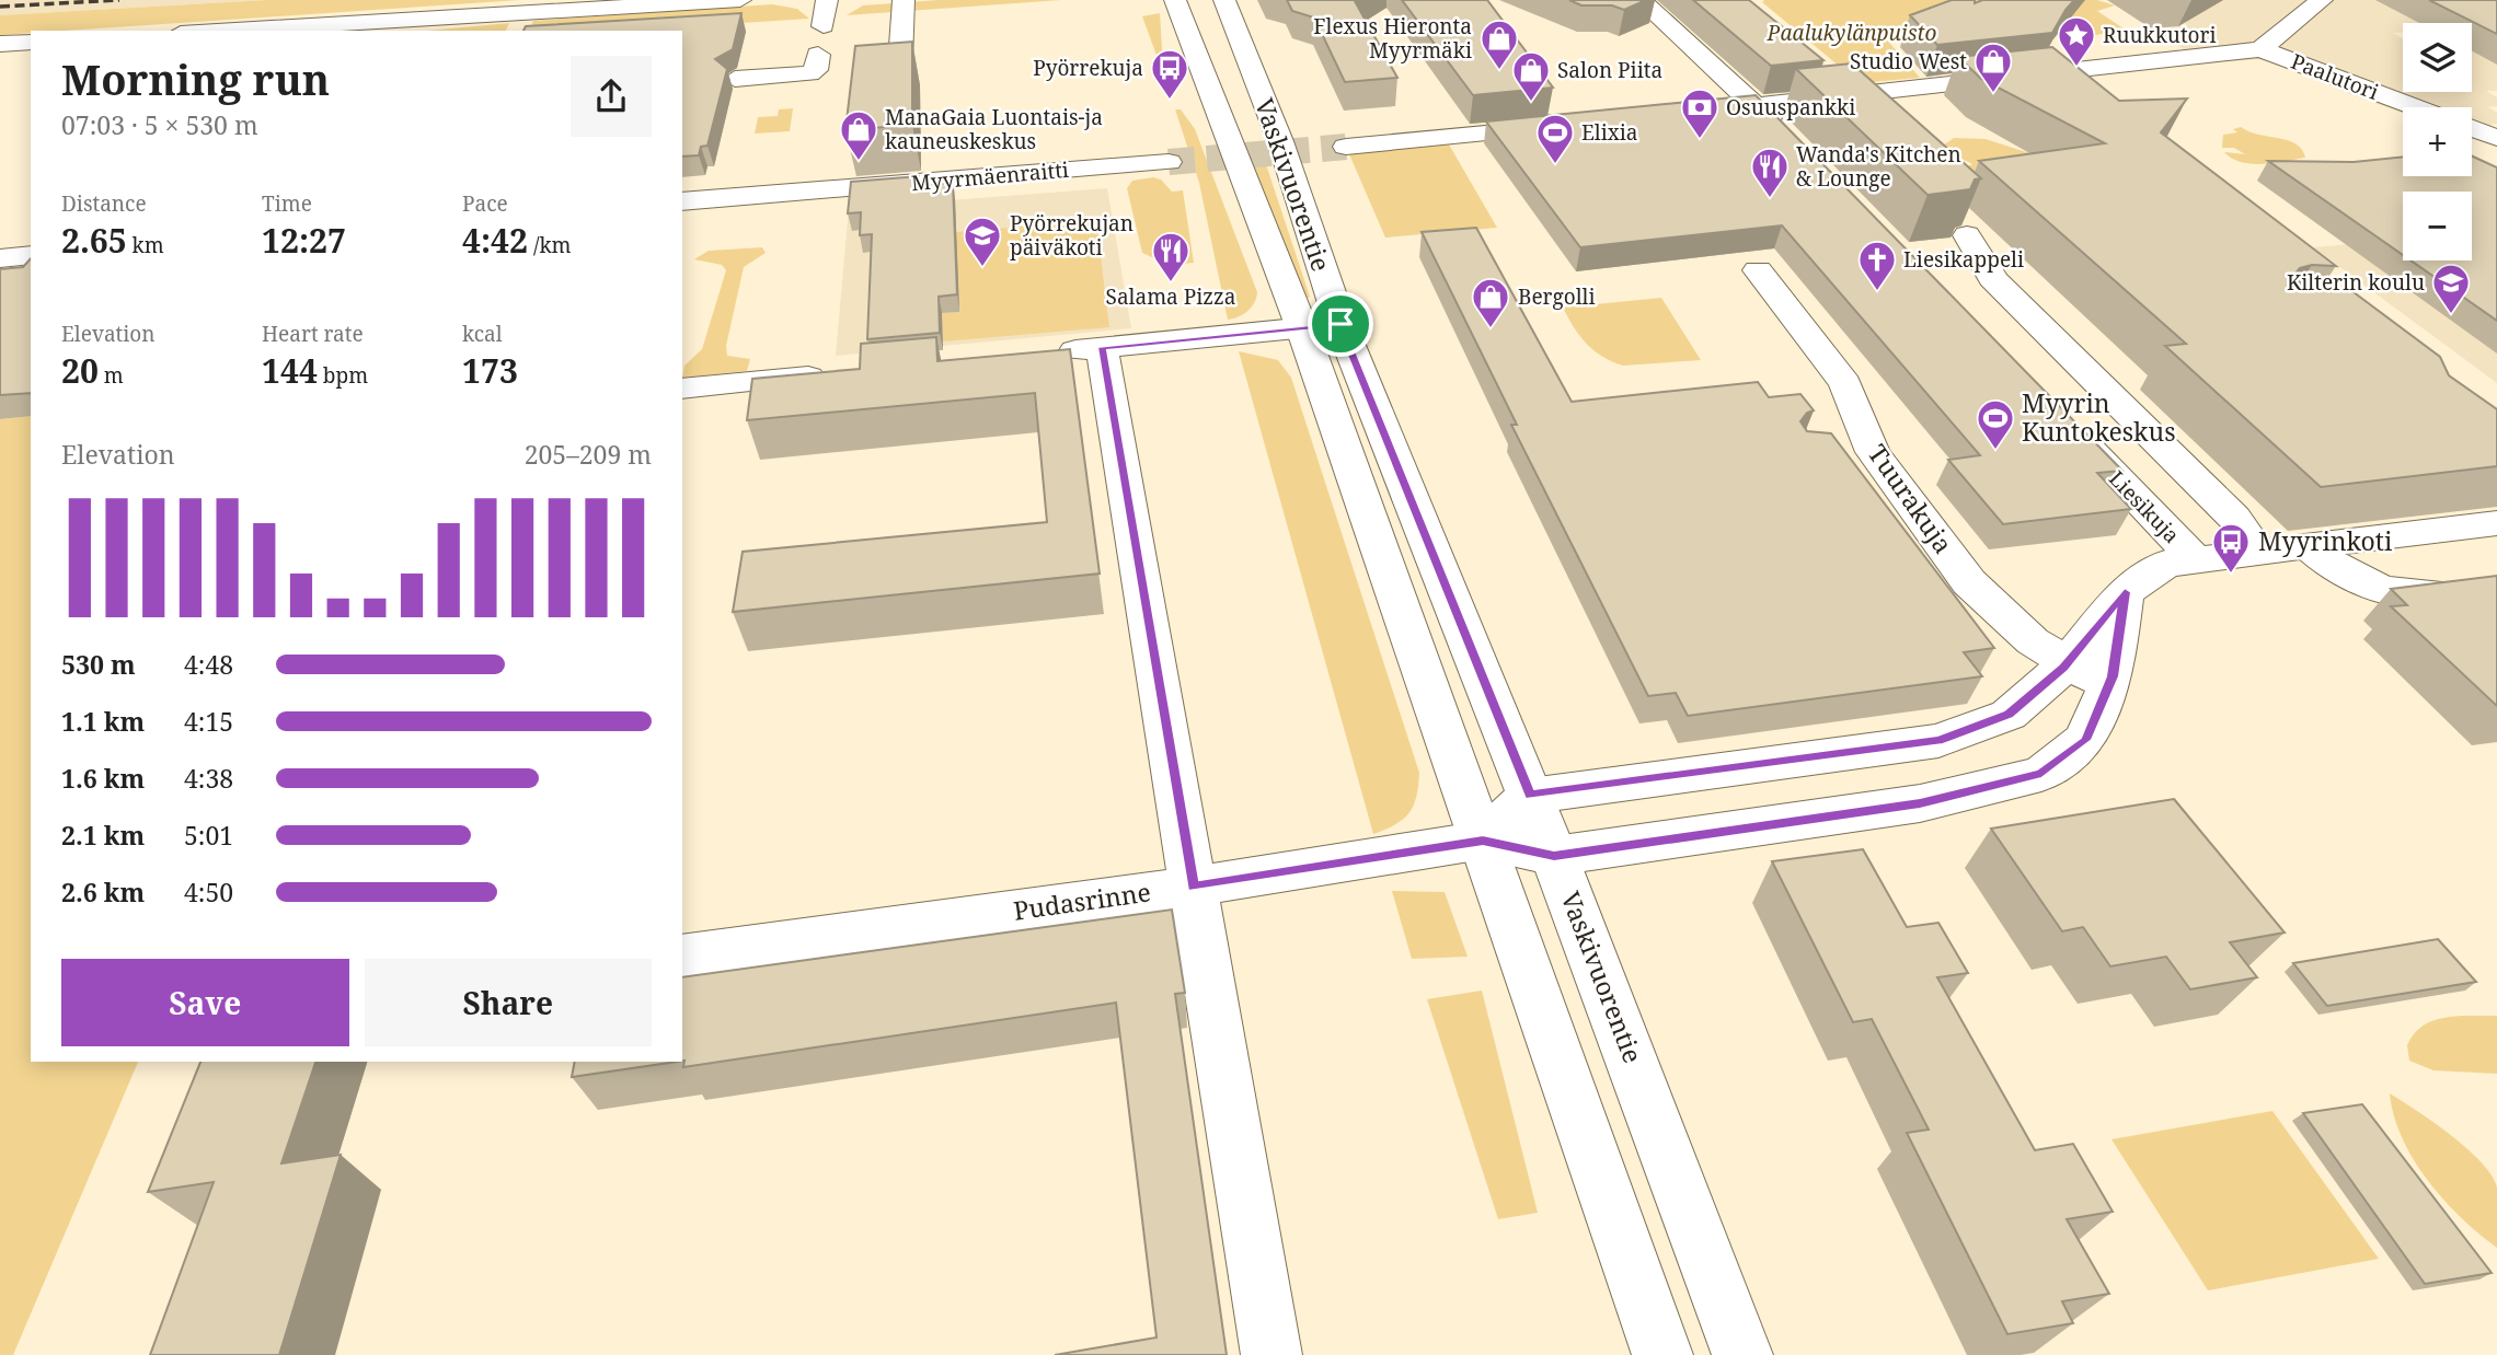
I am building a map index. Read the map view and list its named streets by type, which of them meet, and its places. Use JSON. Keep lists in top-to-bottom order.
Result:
{
  "streets": {
    "street": [
      "Paalutori",
      "Myyrmäenraitti",
      "Vaskivuorentie",
      "Tuurakuja",
      "Liesikuja",
      "Pudasrinne"
    ]
  },
  "crossings": [
    ["Vaskivuorentie", "Pudasrinne"]
  ],
  "parks": ["Paalukylänpuisto"],
  "places": {
    "place": ["Ruukkutori"],
    "shop": [
      "Flexus Hieronta Myyrmäki",
      "Studio West",
      "Salon Piita",
      "ManaGaia Luontais-ja kauneuskeskus",
      "Bergolli"
    ],
    "bus stop": ["Pyörrekuja", "Myyrinkoti"],
    "bank": ["Osuuspankki"],
    "sports": ["Elixia", "Myyrin Kuntokeskus"],
    "restaurant": ["Wanda's Kitchen & Lounge", "Salama Pizza"],
    "school or university": ["Pyörrekujan päiväkoti", "Kilterin koulu"],
    "church": ["Liesikappeli"]
  },
  "page": {
    "map_buttons": ["+", "−"],
    "heading": ["Morning run", "07:03 · 5 × 530 m"],
    "stats": [
      ["Distance", "2.65 km"],
      ["Time", "12:27"],
      ["Pace", "4:42 /km"],
      ["Elevation", "20 m"],
      ["Heart rate", "144 bpm"],
      ["kcal", "173"]
    ],
    "chart": ["Elevation", "205–209 m"],
    "list": [
      {
        "name": "530 m",
        "note": "4:48"
      },
      {
        "name": "1.1 km",
        "note": "4:15"
      },
      {
        "name": "1.6 km",
        "note": "4:38"
      },
      {
        "name": "2.1 km",
        "note": "5:01"
      },
      {
        "name": "2.6 km",
        "note": "4:50"
      }
    ],
    "buttons": ["Save", "Share"]
  }
}
